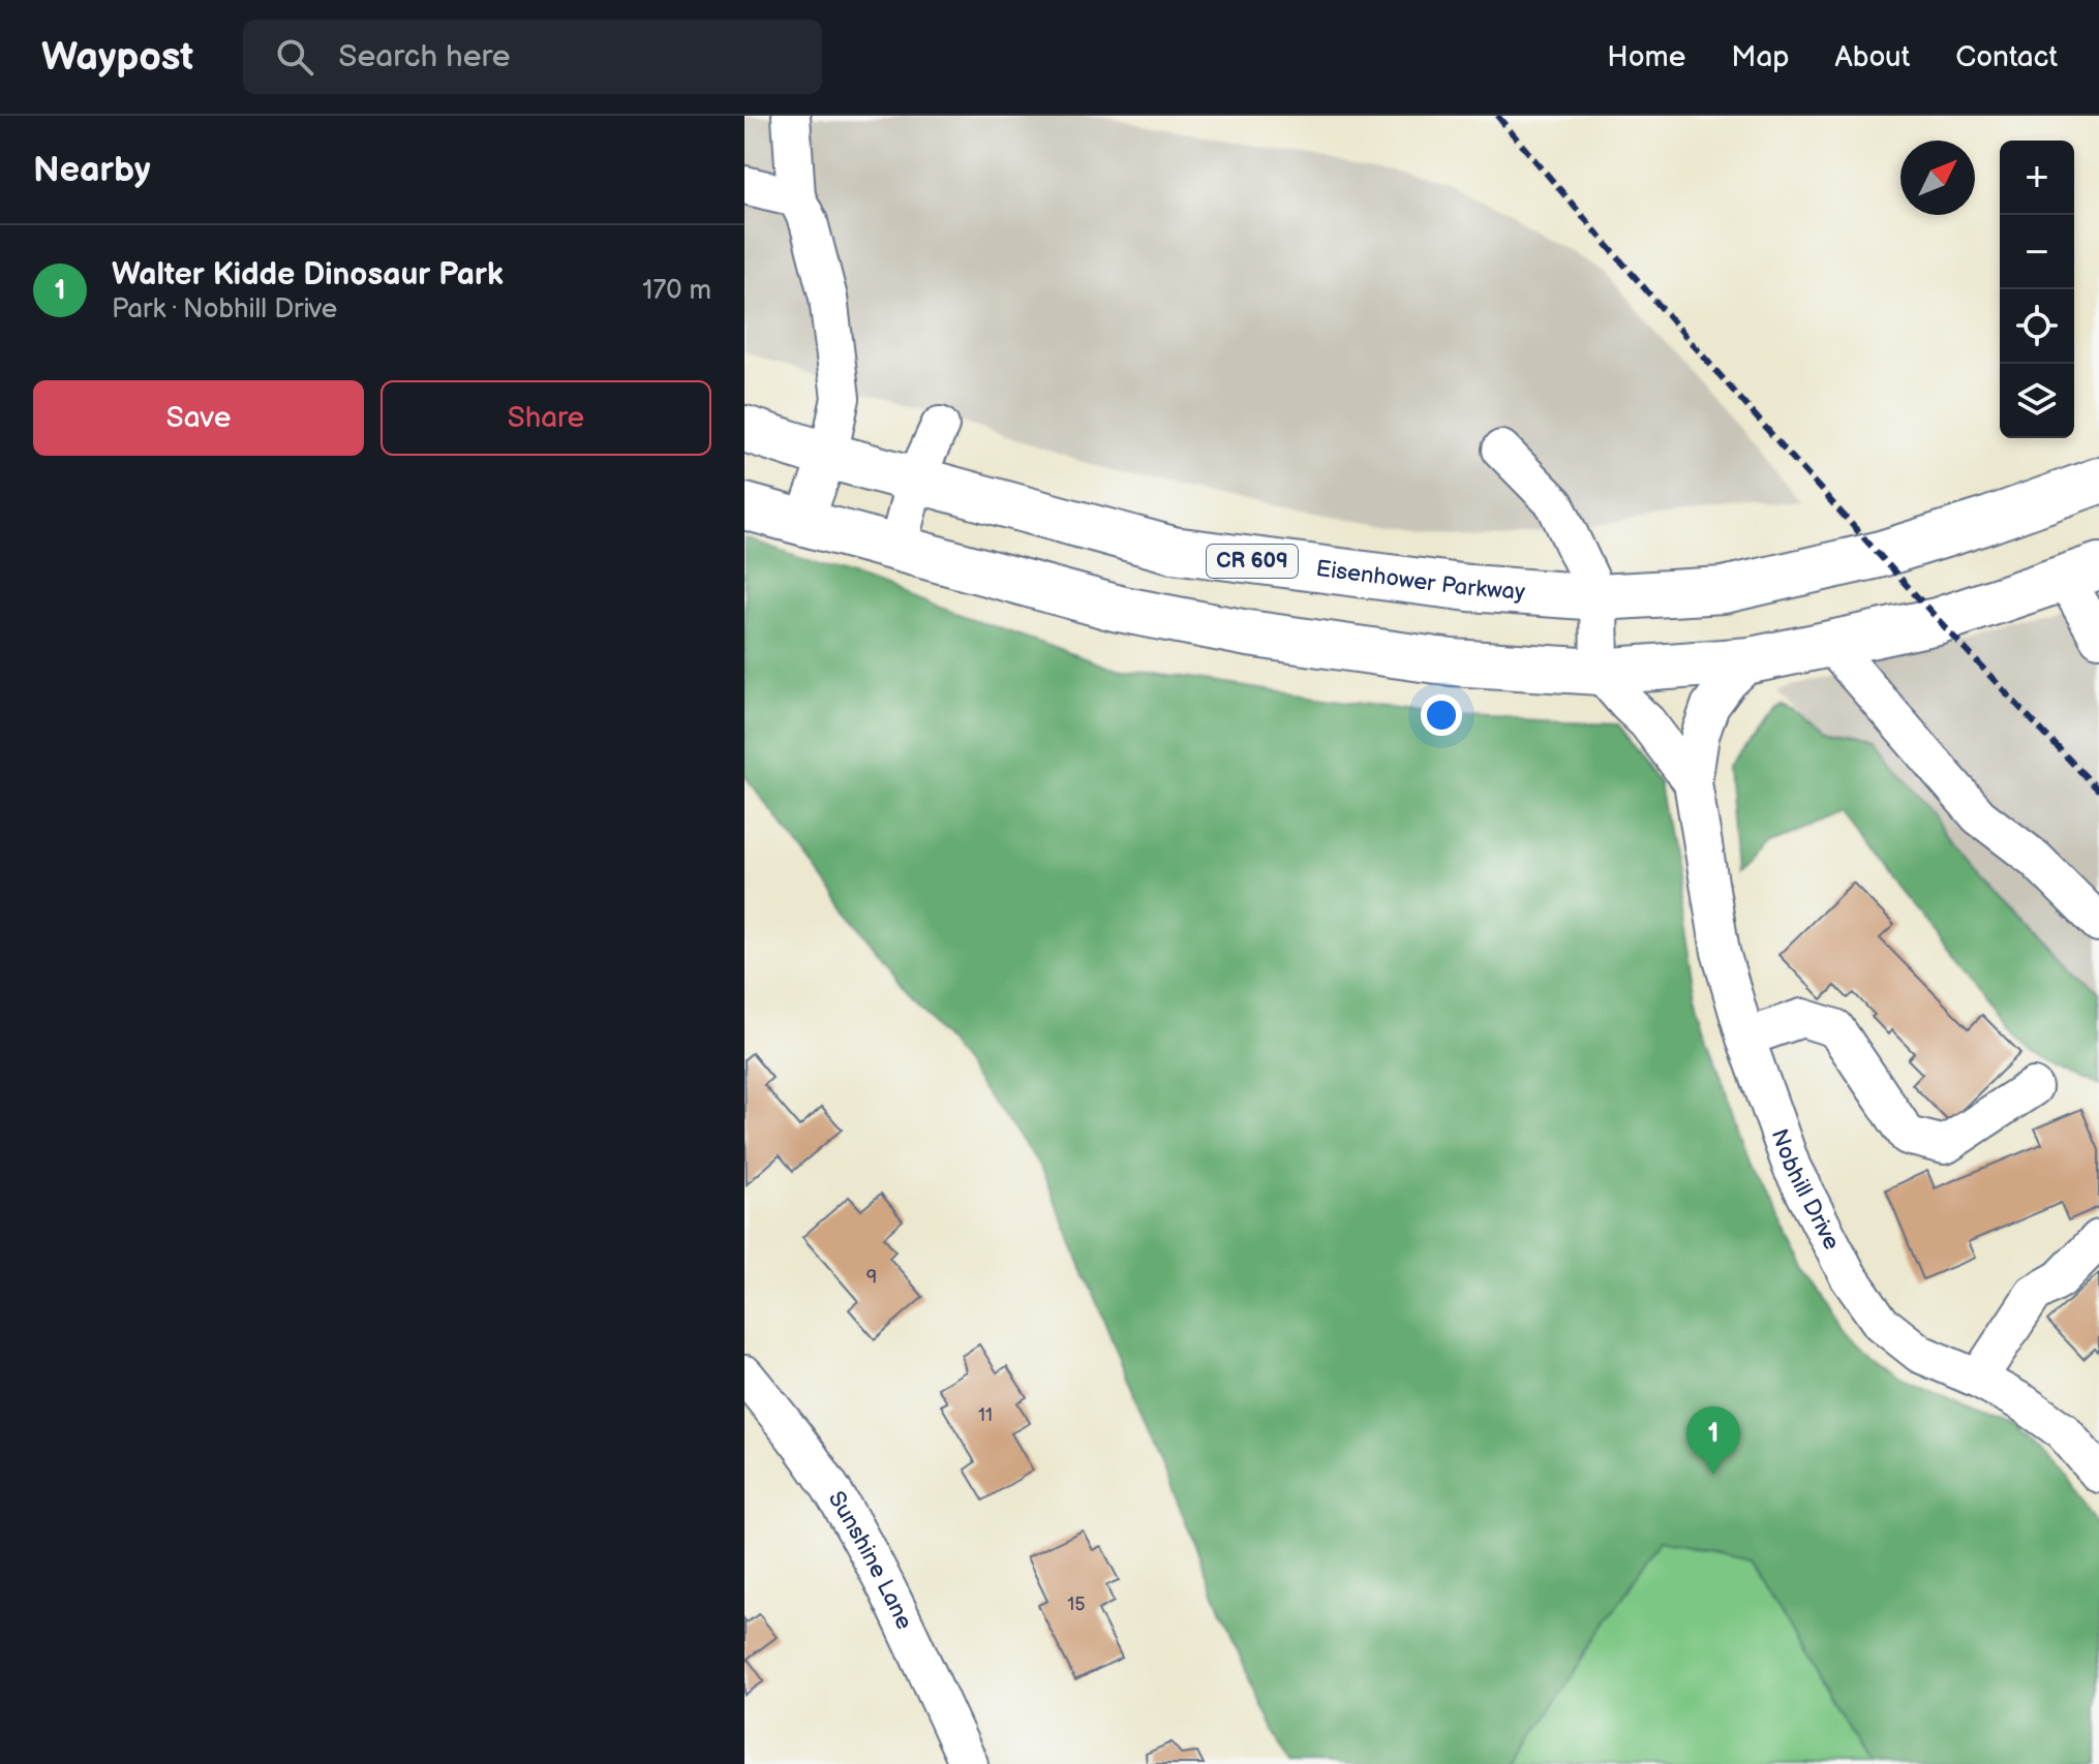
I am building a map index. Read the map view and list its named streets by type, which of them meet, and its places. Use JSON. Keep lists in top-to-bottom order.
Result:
{
  "streets": {
    "main road": ["CR 609", "Eisenhower Parkway"],
    "street": ["Nobhill Drive", "Sunshine Lane"]
  },
  "house_numbers": ["9", "11", "15"],
  "north": "top right",
  "page": {
    "header": "Waypost",
    "search": "Search here",
    "nav": [
      "Home",
      "Map",
      "About",
      "Contact"
    ],
    "heading": "Nearby",
    "map_buttons": ["+", "−"],
    "list": [
      {
        "mark": "1",
        "name": "Walter Kidde Dinosaur Park",
        "note": "Park · Nobhill Drive",
        "value": "170 m"
      }
    ],
    "buttons": ["Save", "Share"],
    "pins": "1"
  }
}
